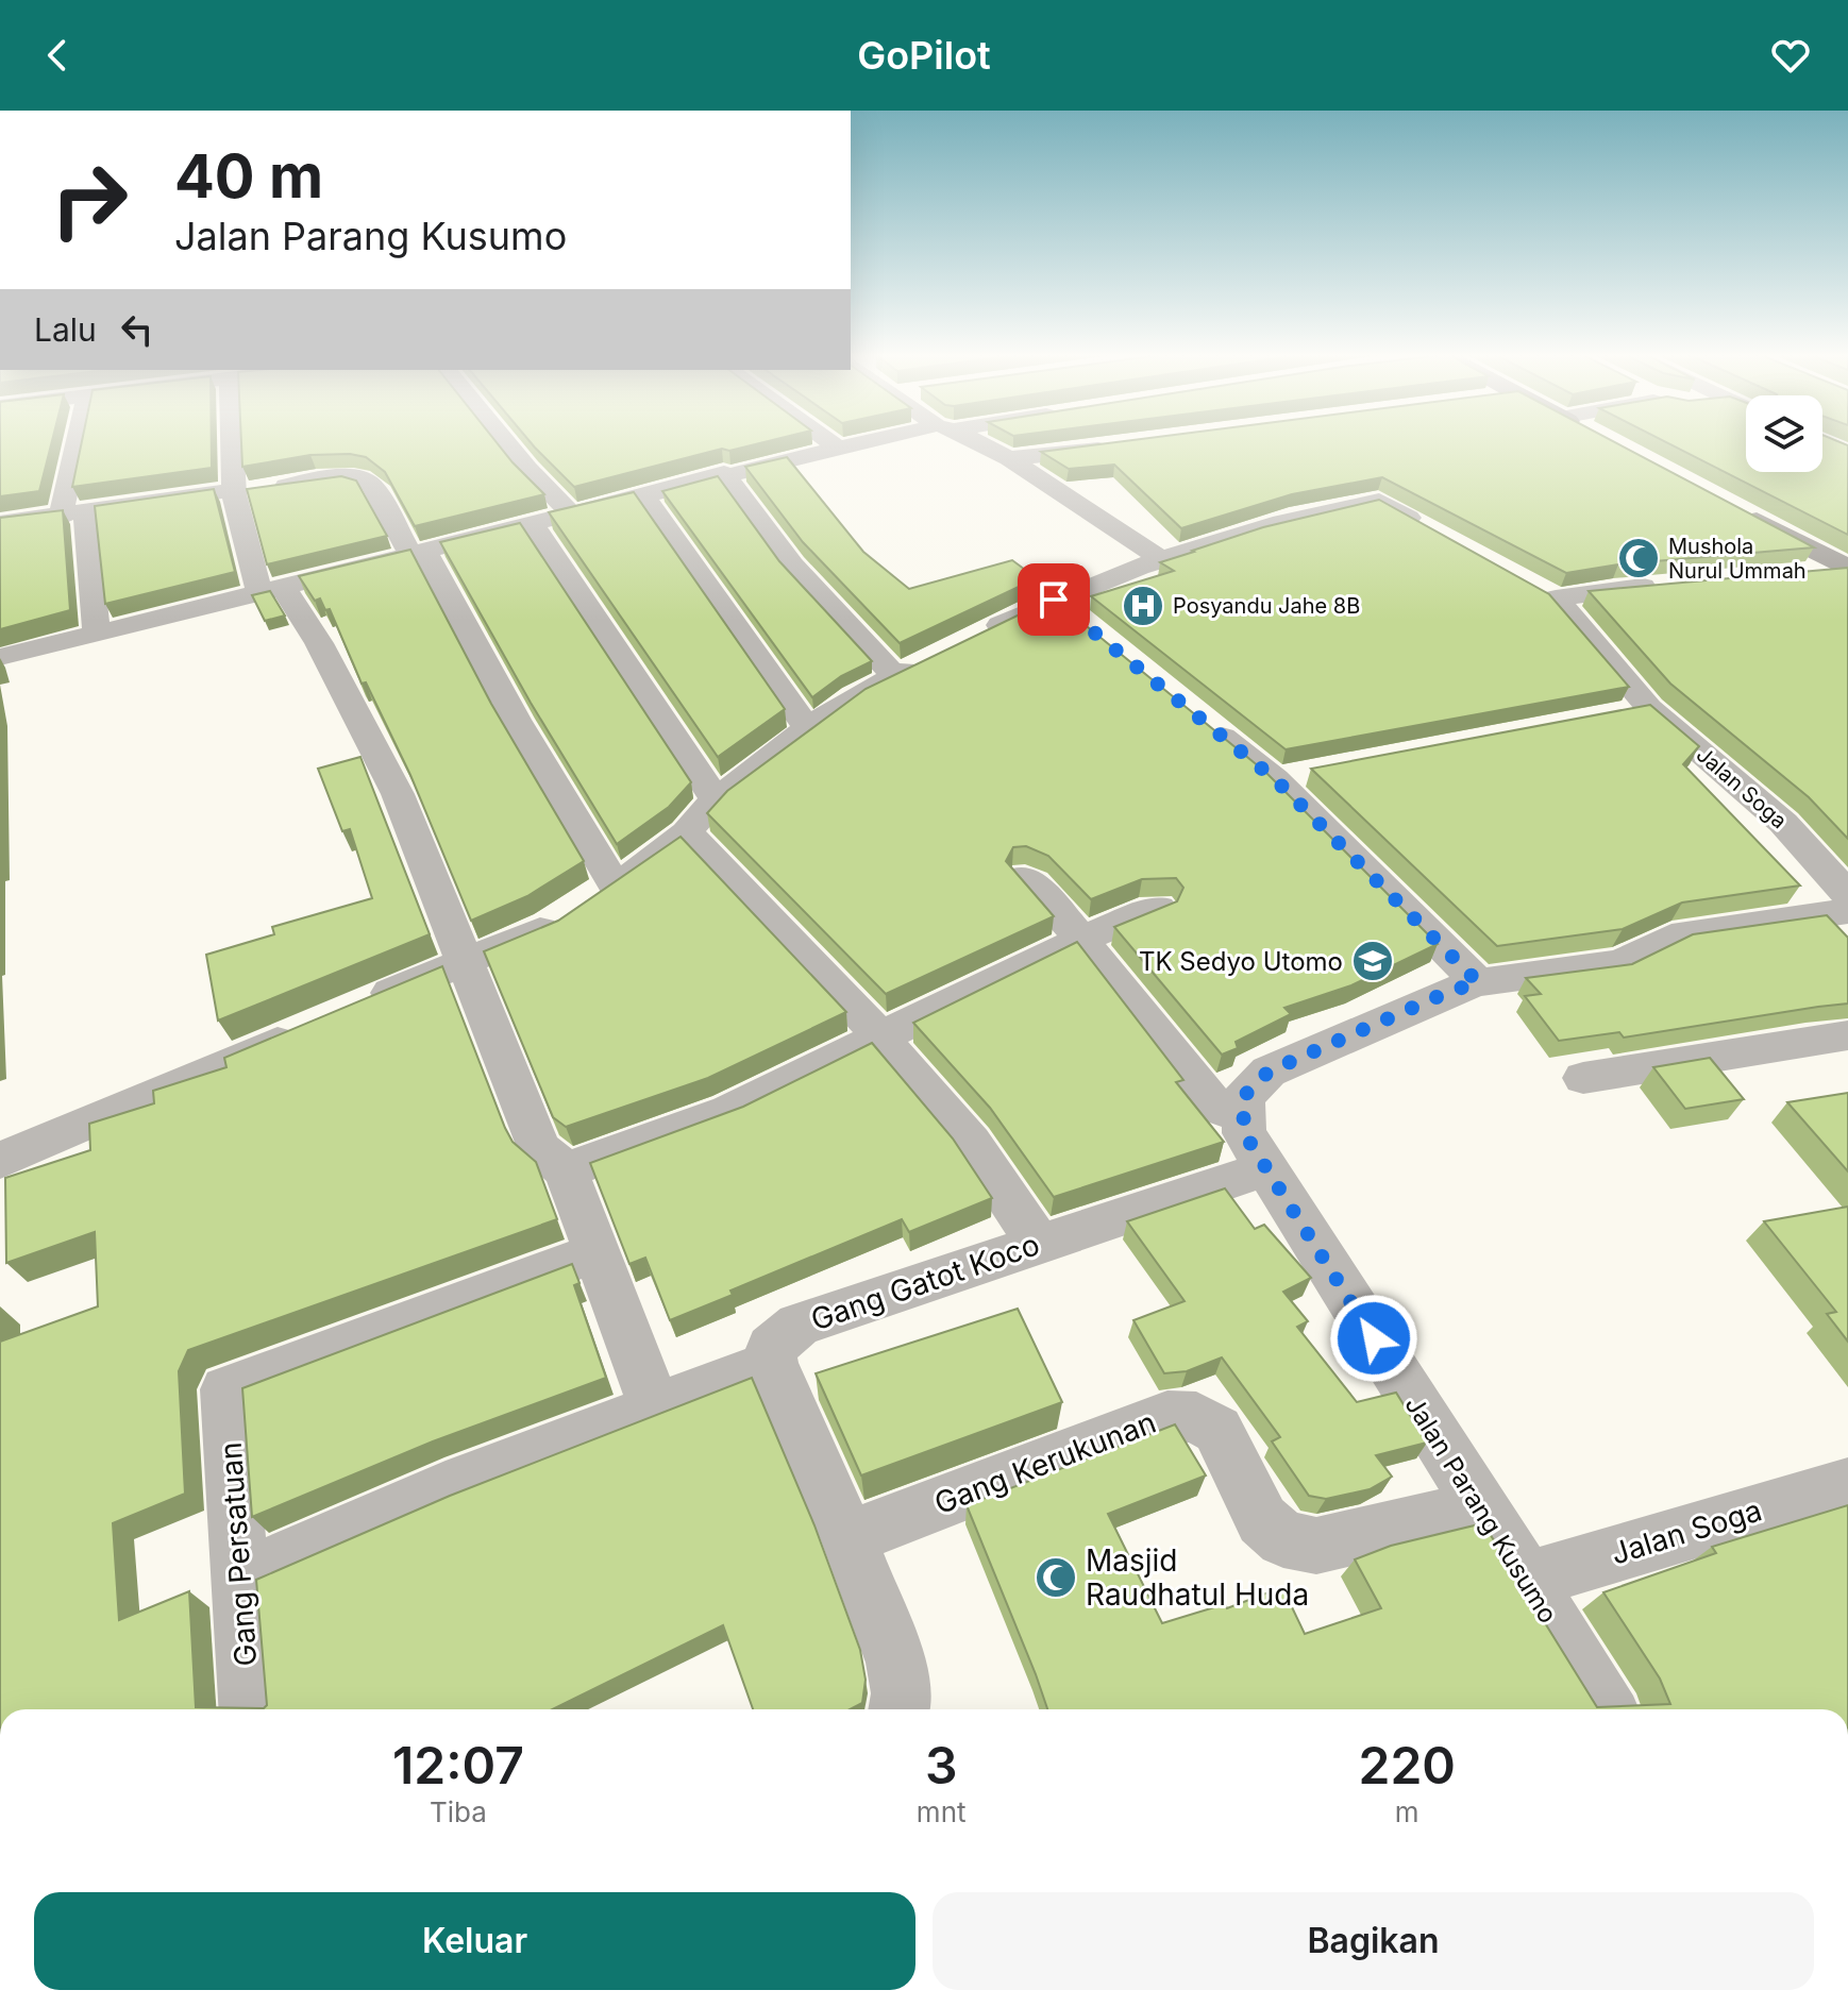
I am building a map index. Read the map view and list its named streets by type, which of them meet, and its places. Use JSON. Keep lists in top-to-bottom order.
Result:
{
  "streets": {
    "street": [
      "Jalan Soga",
      "Gang Gatot Koco",
      "Gang Kerukunan",
      "Jalan Parang Kusumo",
      "Gang Persatuan"
    ]
  },
  "crossings": [
    ["Jalan Soga", "Jalan Parang Kusumo"],
    ["Gang Gatot Koco", "Jalan Parang Kusumo"],
    ["Gang Kerukunan", "Jalan Parang Kusumo"]
  ],
  "places": {
    "mosque": ["Mushola Nurul Ummah", "Masjid Raudhatul Huda"],
    "hospital": ["Posyandu Jahe 8B"],
    "school or university": ["TK Sedyo Utomo"]
  },
  "page": {
    "header": "GoPilot",
    "turn": ["40 m", "Jalan Parang Kusumo"],
    "then": "Lalu",
    "eta": [
      "12:07",
      "Tiba",
      "3",
      "mnt",
      "220",
      "m"
    ],
    "buttons": ["Keluar", "Bagikan"]
  }
}
